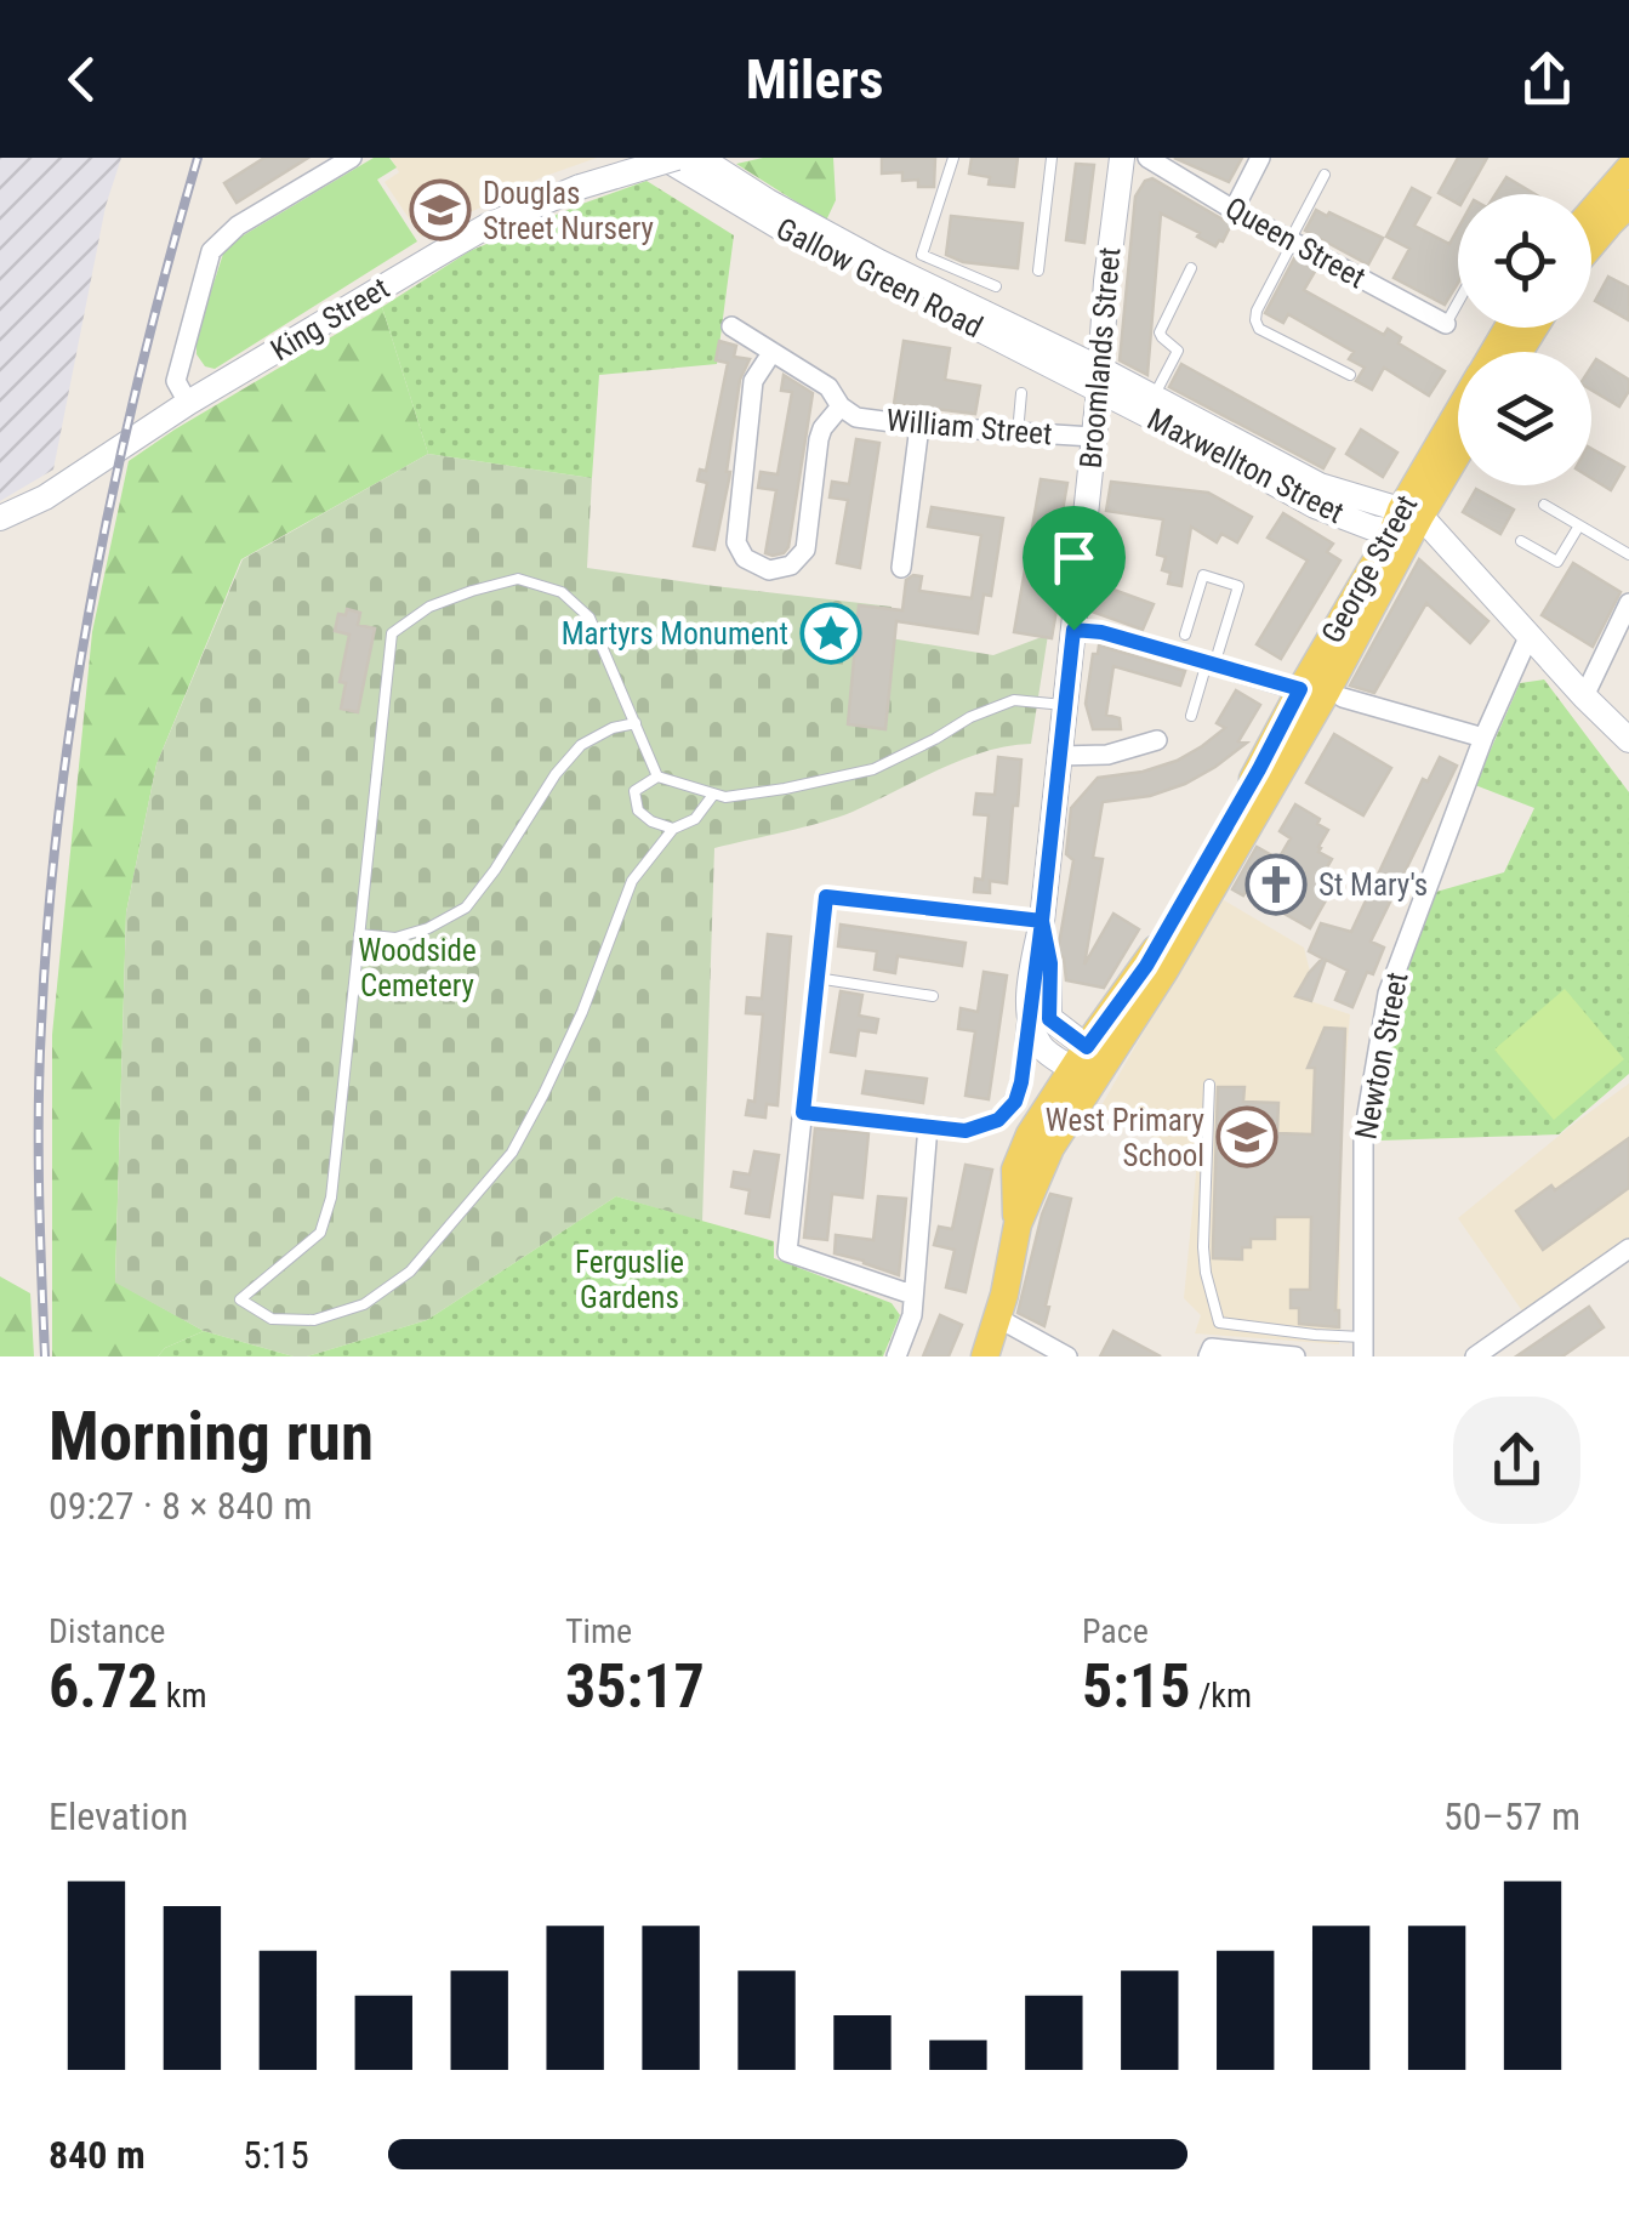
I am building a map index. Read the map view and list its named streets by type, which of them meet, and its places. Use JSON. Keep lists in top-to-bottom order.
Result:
{
  "streets": {
    "main road": [
      "Gallow Green Road",
      "King Street",
      "Broomlands Street",
      "Maxwellton Street",
      "George Street"
    ],
    "street": ["Queen Street", "William Street", "Newton Street"]
  },
  "crossings": [
    ["Gallow Green Road", "Broomlands Street"],
    ["Gallow Green Road", "Maxwellton Street"],
    ["Broomlands Street", "William Street"],
    ["Broomlands Street", "Maxwellton Street"],
    ["Broomlands Street", "George Street"],
    ["Maxwellton Street", "George Street"],
    ["Maxwellton Street", "Newton Street"]
  ],
  "parks": ["Woodside Cemetery", "Ferguslie Gardens"],
  "places": {
    "school or university": ["Douglas Street Nursery", "West Primary School"],
    "place": ["Martyrs Monument"],
    "church": ["St Mary's"]
  },
  "page": {
    "header": "Milers",
    "heading": ["Morning run", "09:27 · 8 × 840 m"],
    "stats": [
      ["Distance", "6.72 km"],
      ["Time", "35:17"],
      ["Pace", "5:15 /km"]
    ],
    "chart": ["Elevation", "50–57 m"],
    "list": [
      {
        "name": "840 m",
        "note": "5:15"
      }
    ]
  }
}
